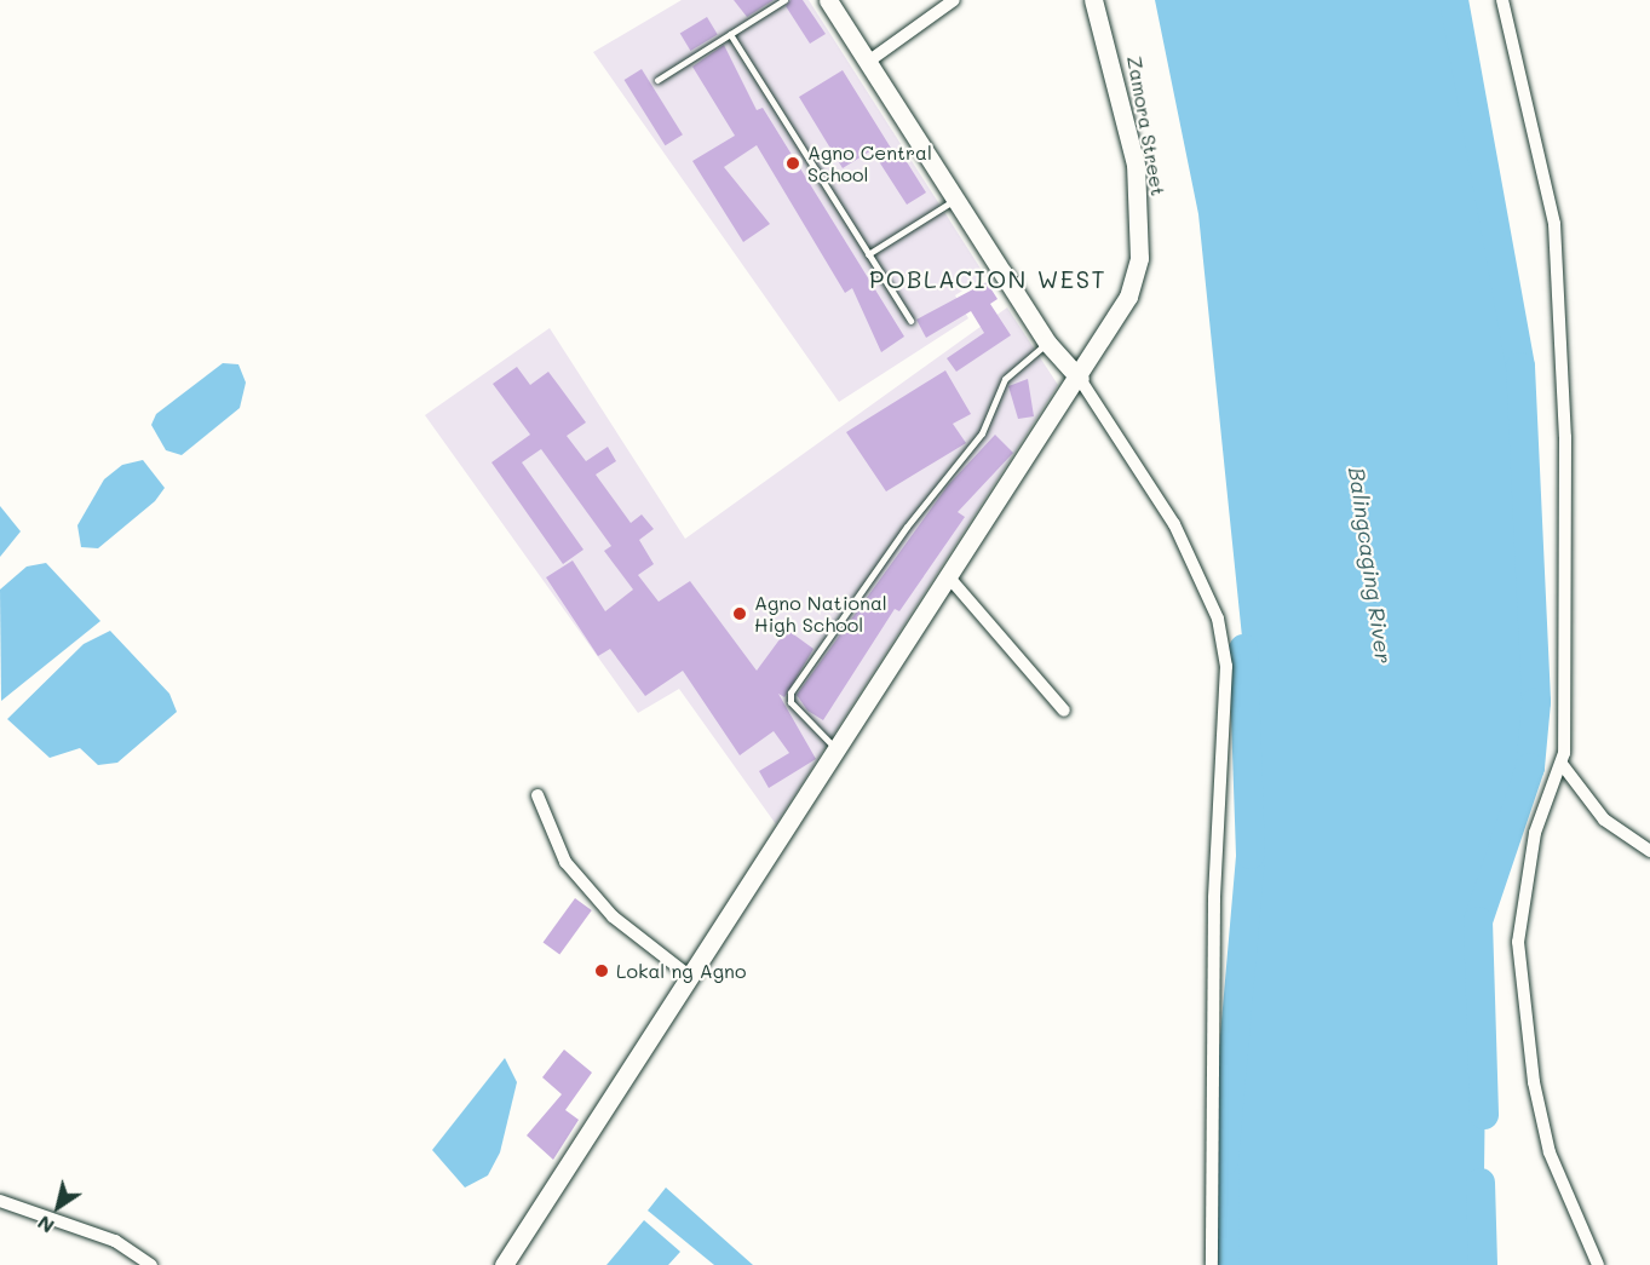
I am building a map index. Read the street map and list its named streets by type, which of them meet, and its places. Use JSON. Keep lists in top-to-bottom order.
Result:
{
  "streets": {
    "street": ["Zamora Street"]
  },
  "districts": ["POBLACION WEST"],
  "water": ["Balingcaging River"],
  "places": ["Agno Central School", "Agno National High School", "Lokal ng Agno"],
  "north": "bottom left"
}
